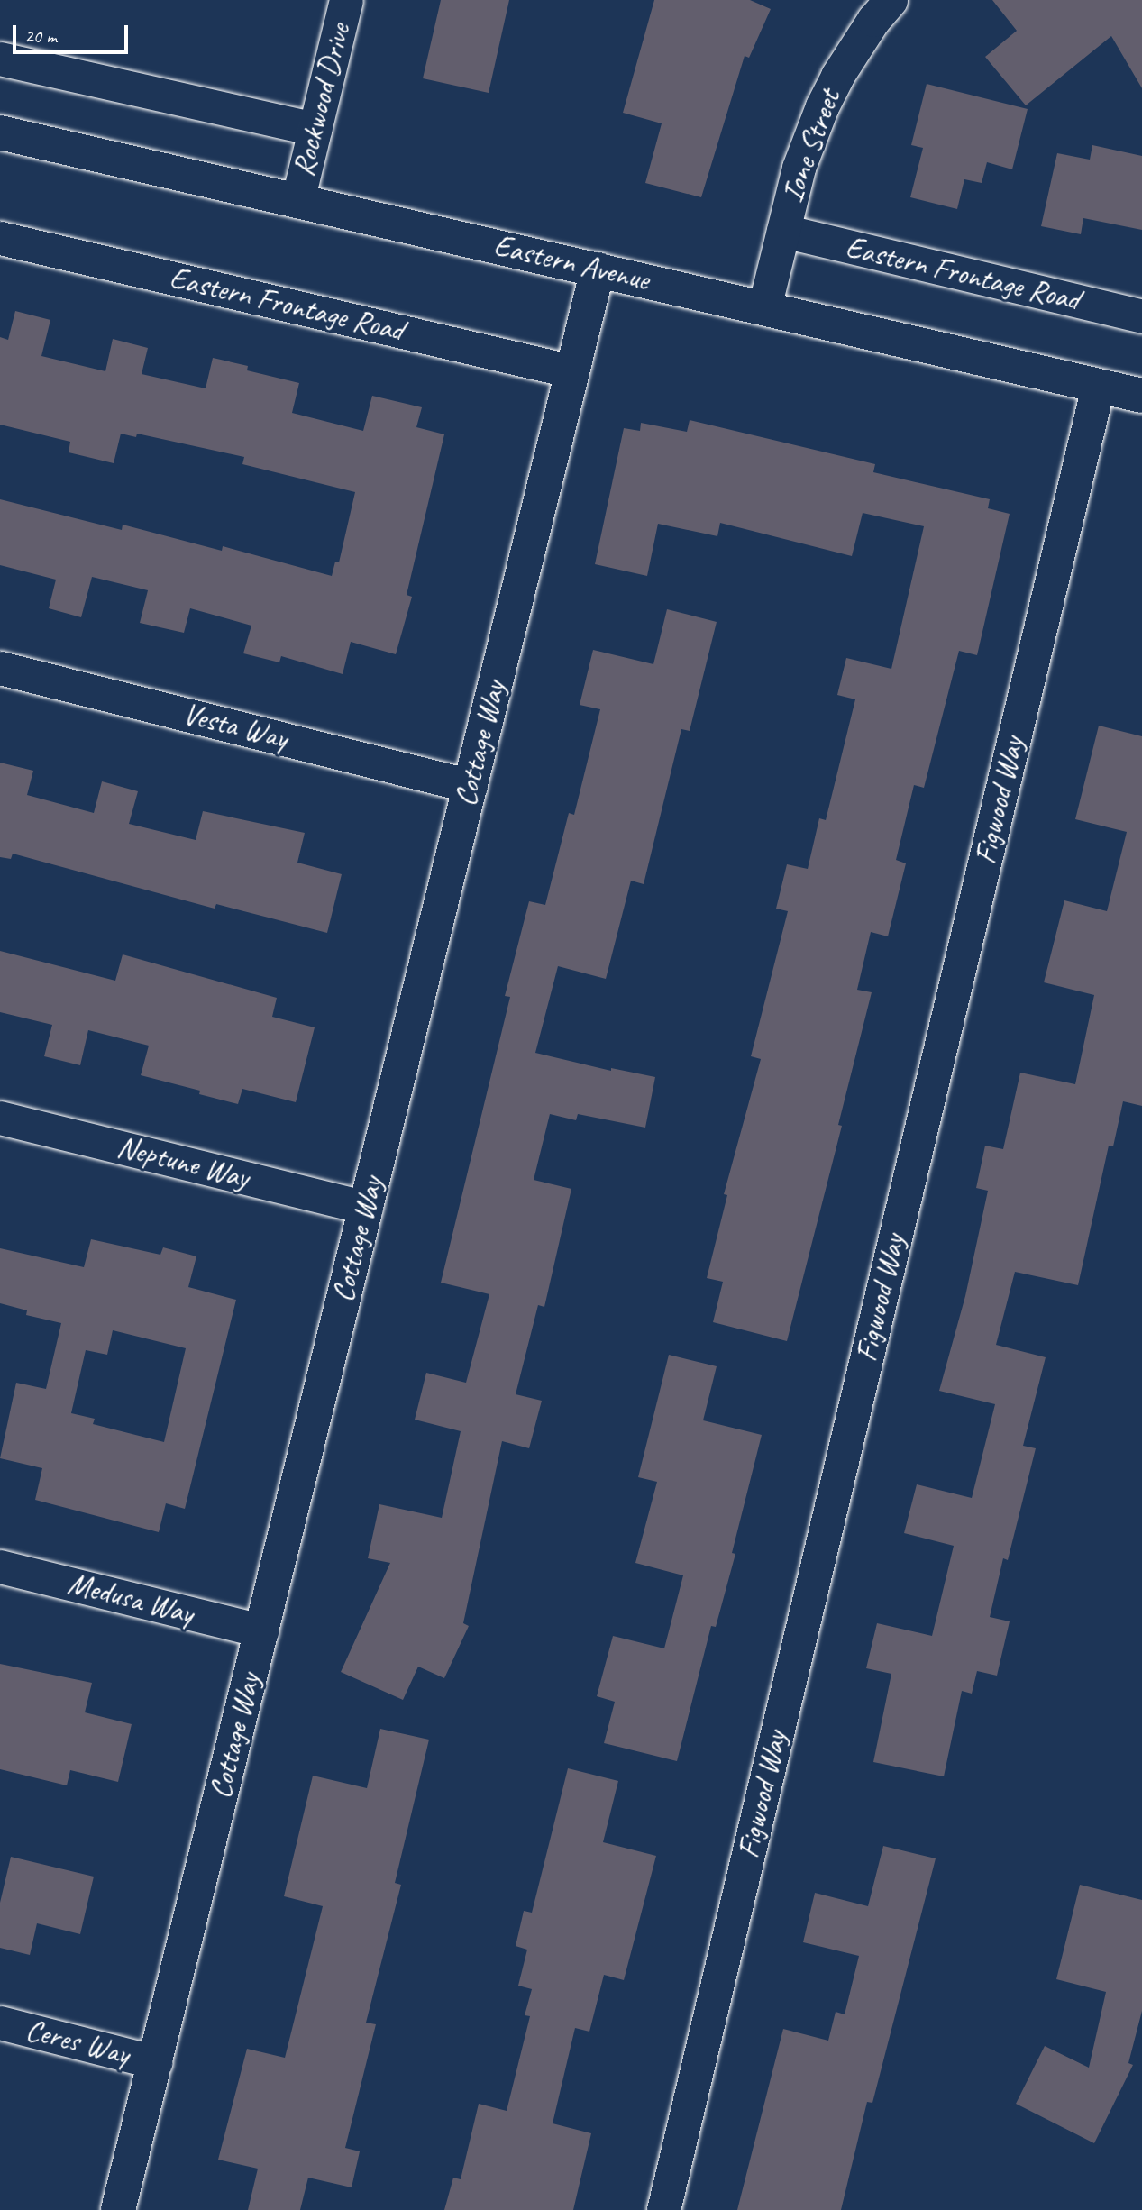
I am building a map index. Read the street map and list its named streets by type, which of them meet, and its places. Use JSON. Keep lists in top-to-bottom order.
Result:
{
  "streets": {
    "street": [
      "Rockwood Drive",
      "Ione Street",
      "Eastern Avenue",
      "Eastern Frontage Road",
      "Vesta Way",
      "Cottage Way",
      "Figwood Way",
      "Neptune Way",
      "Medusa Way",
      "Ceres Way"
    ]
  },
  "crossings": [
    ["Rockwood Drive", "Eastern Avenue"],
    ["Ione Street", "Eastern Avenue"],
    ["Ione Street", "Eastern Frontage Road"],
    ["Eastern Avenue", "Cottage Way"],
    ["Eastern Avenue", "Figwood Way"],
    ["Eastern Frontage Road", "Cottage Way"],
    ["Vesta Way", "Cottage Way"],
    ["Cottage Way", "Neptune Way"],
    ["Cottage Way", "Medusa Way"],
    ["Cottage Way", "Ceres Way"]
  ],
  "scale_bar": "20 m"
}
